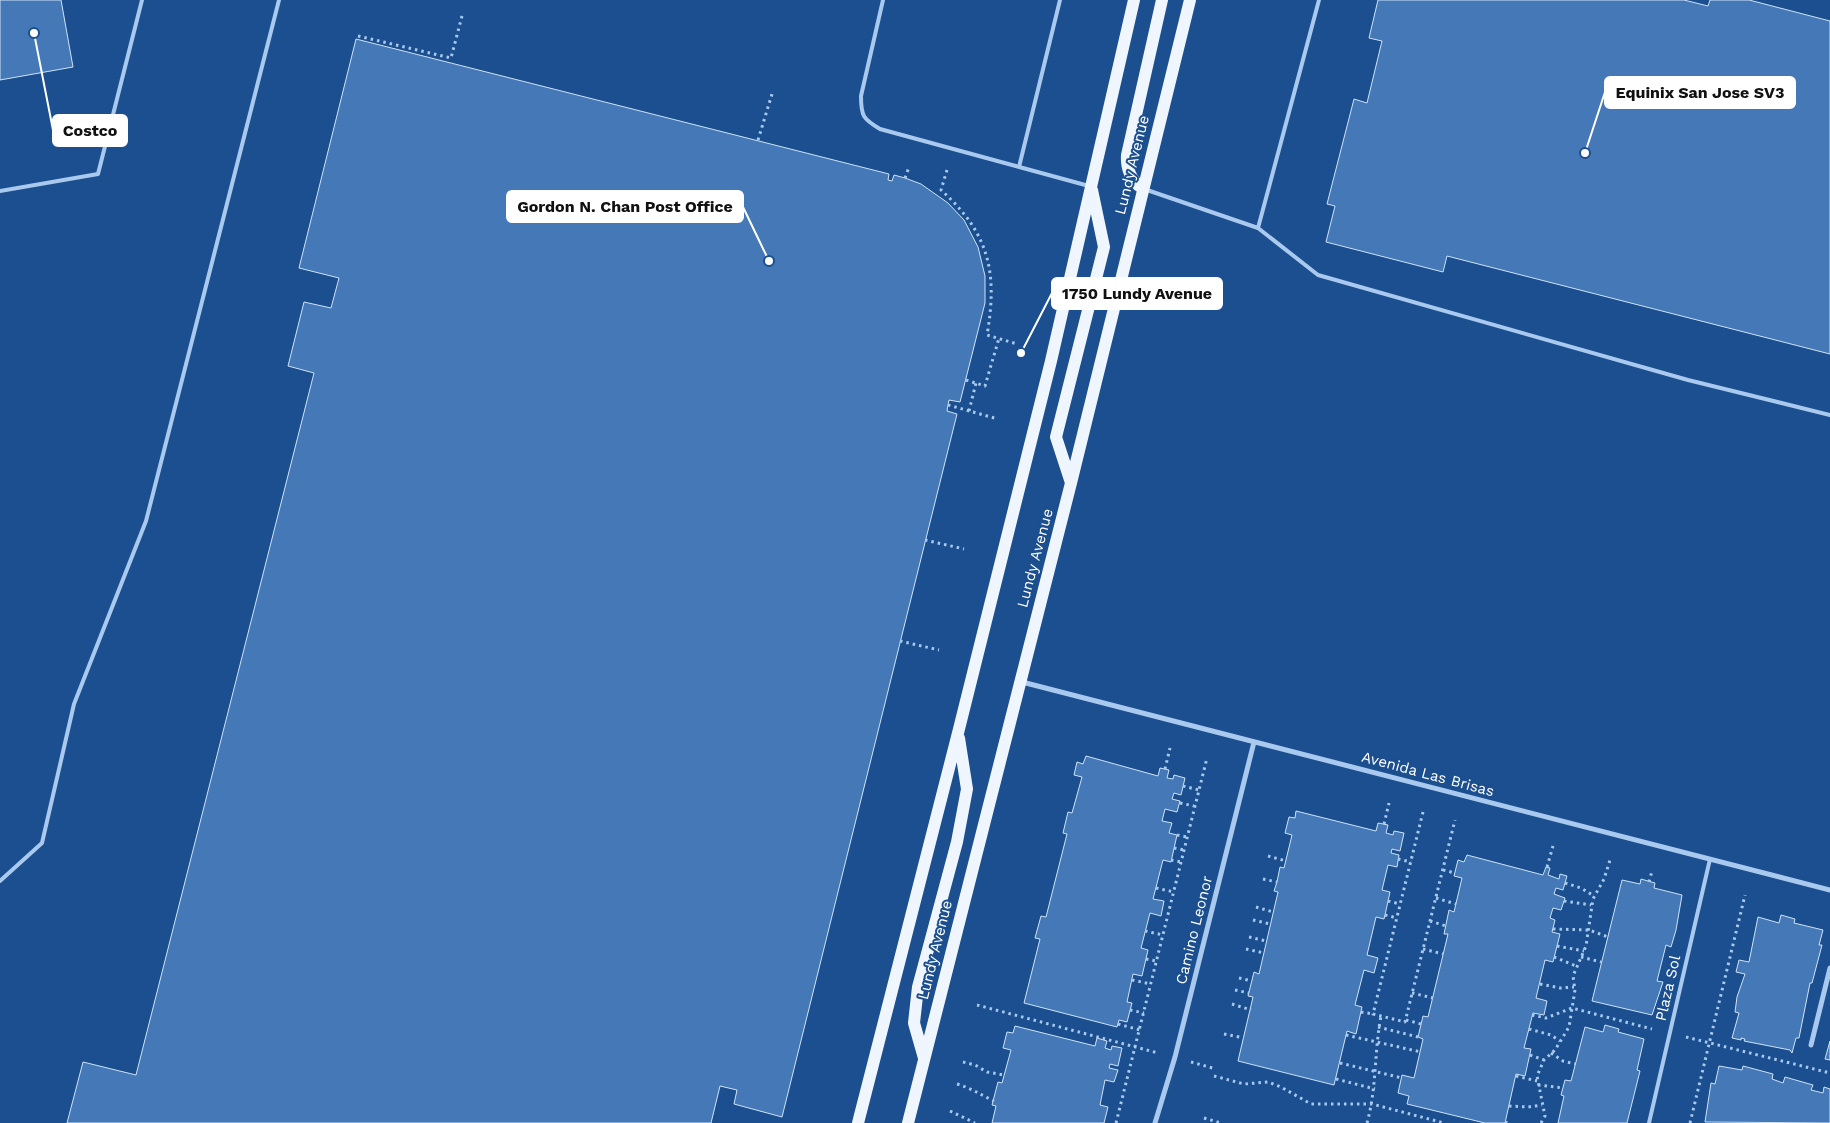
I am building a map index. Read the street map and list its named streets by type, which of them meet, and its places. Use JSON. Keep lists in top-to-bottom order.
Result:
{
  "streets": {
    "main road": ["Lundy Avenue"],
    "street": ["Avenida Las Brisas", "Camino Leonor"],
    "lane": ["Plaza Sol"]
  },
  "crossings": [
    ["Lundy Avenue", "Avenida Las Brisas"],
    ["Avenida Las Brisas", "Camino Leonor"],
    ["Avenida Las Brisas", "Plaza Sol"]
  ],
  "places": [
    "Costco",
    "Equinix San Jose SV3",
    "Gordon N. Chan Post Office",
    "1750 Lundy Avenue"
  ]
}
